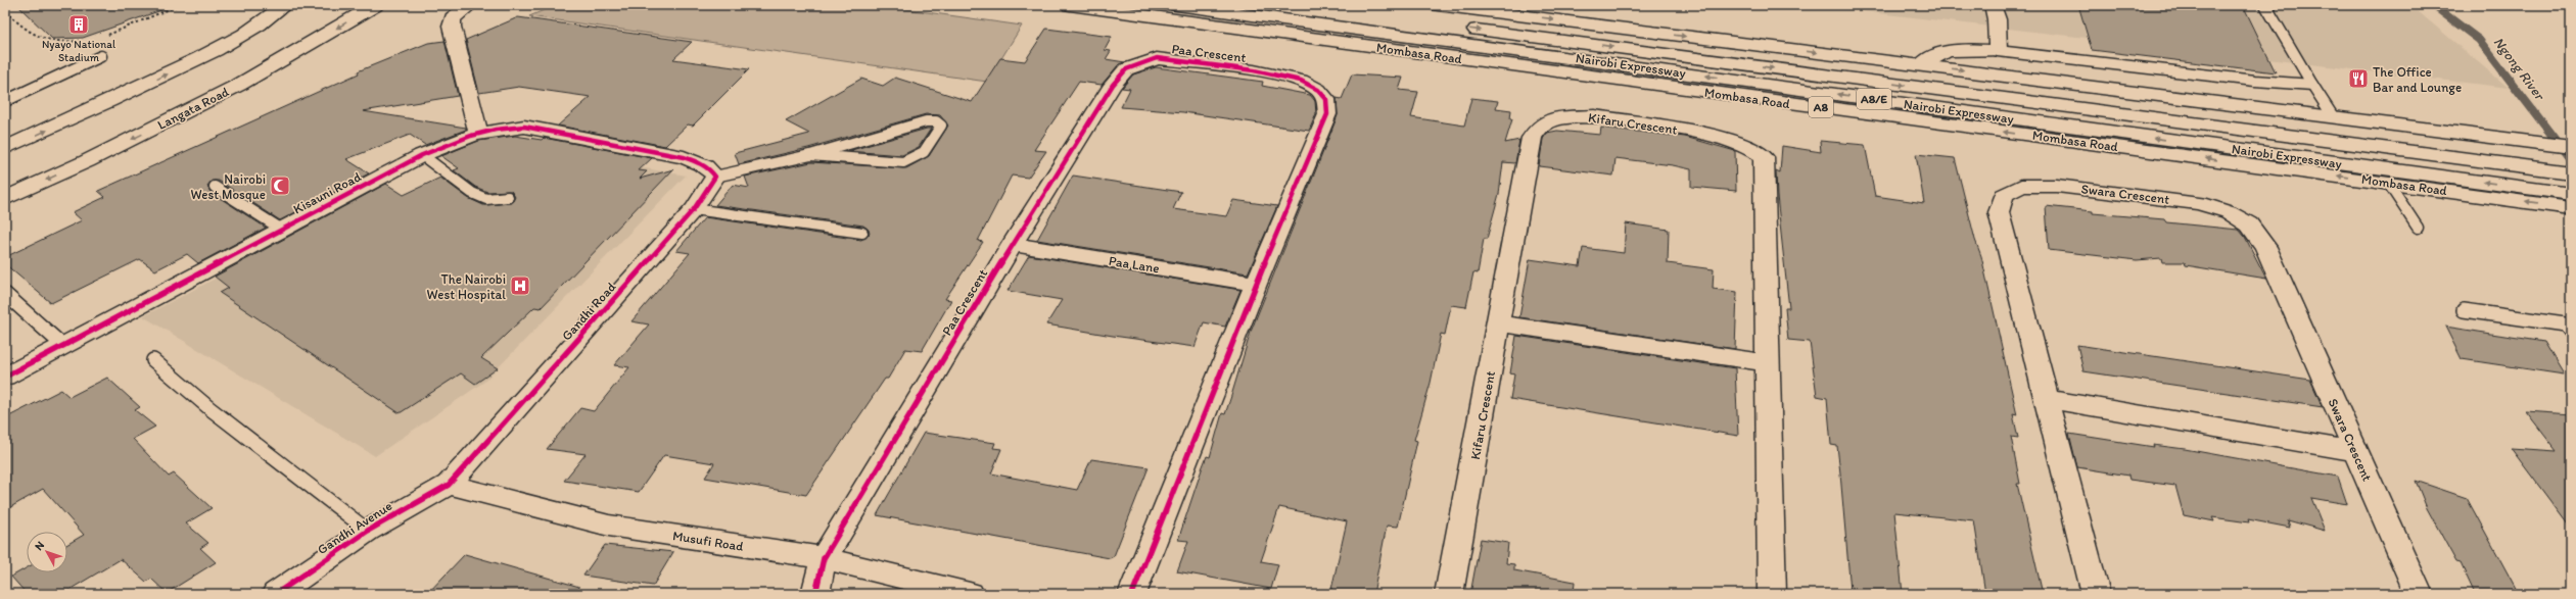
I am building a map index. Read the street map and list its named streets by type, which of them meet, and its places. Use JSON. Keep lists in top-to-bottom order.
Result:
{
  "streets": {
    "main road": [
      "Paa Crescent",
      "Mombasa Road",
      "Nairobi Expressway",
      "A8/E",
      "A8",
      "Langata Road",
      "Kifaru Crescent",
      "Kisauni Road",
      "Swara Crescent",
      "Paa Lane",
      "Gandhi Road",
      "Gandhi Avenue",
      "Musufi Road"
    ]
  },
  "crossings": [
    ["Paa Crescent", "Paa Lane"],
    ["Paa Crescent", "Musufi Road"],
    ["Kisauni Road", "Gandhi Road"],
    ["Gandhi Road", "Gandhi Avenue"],
    ["Gandhi Road", "Musufi Road"],
    ["Gandhi Avenue", "Musufi Road"]
  ],
  "water": ["Ngong River"],
  "places": {
    "building": ["Nyayo National Stadium"],
    "restaurant": ["The Office Bar and Lounge"],
    "mosque": ["Nairobi West Mosque"],
    "hospital": ["The Nairobi West Hospital"]
  },
  "north": "top left"
}
